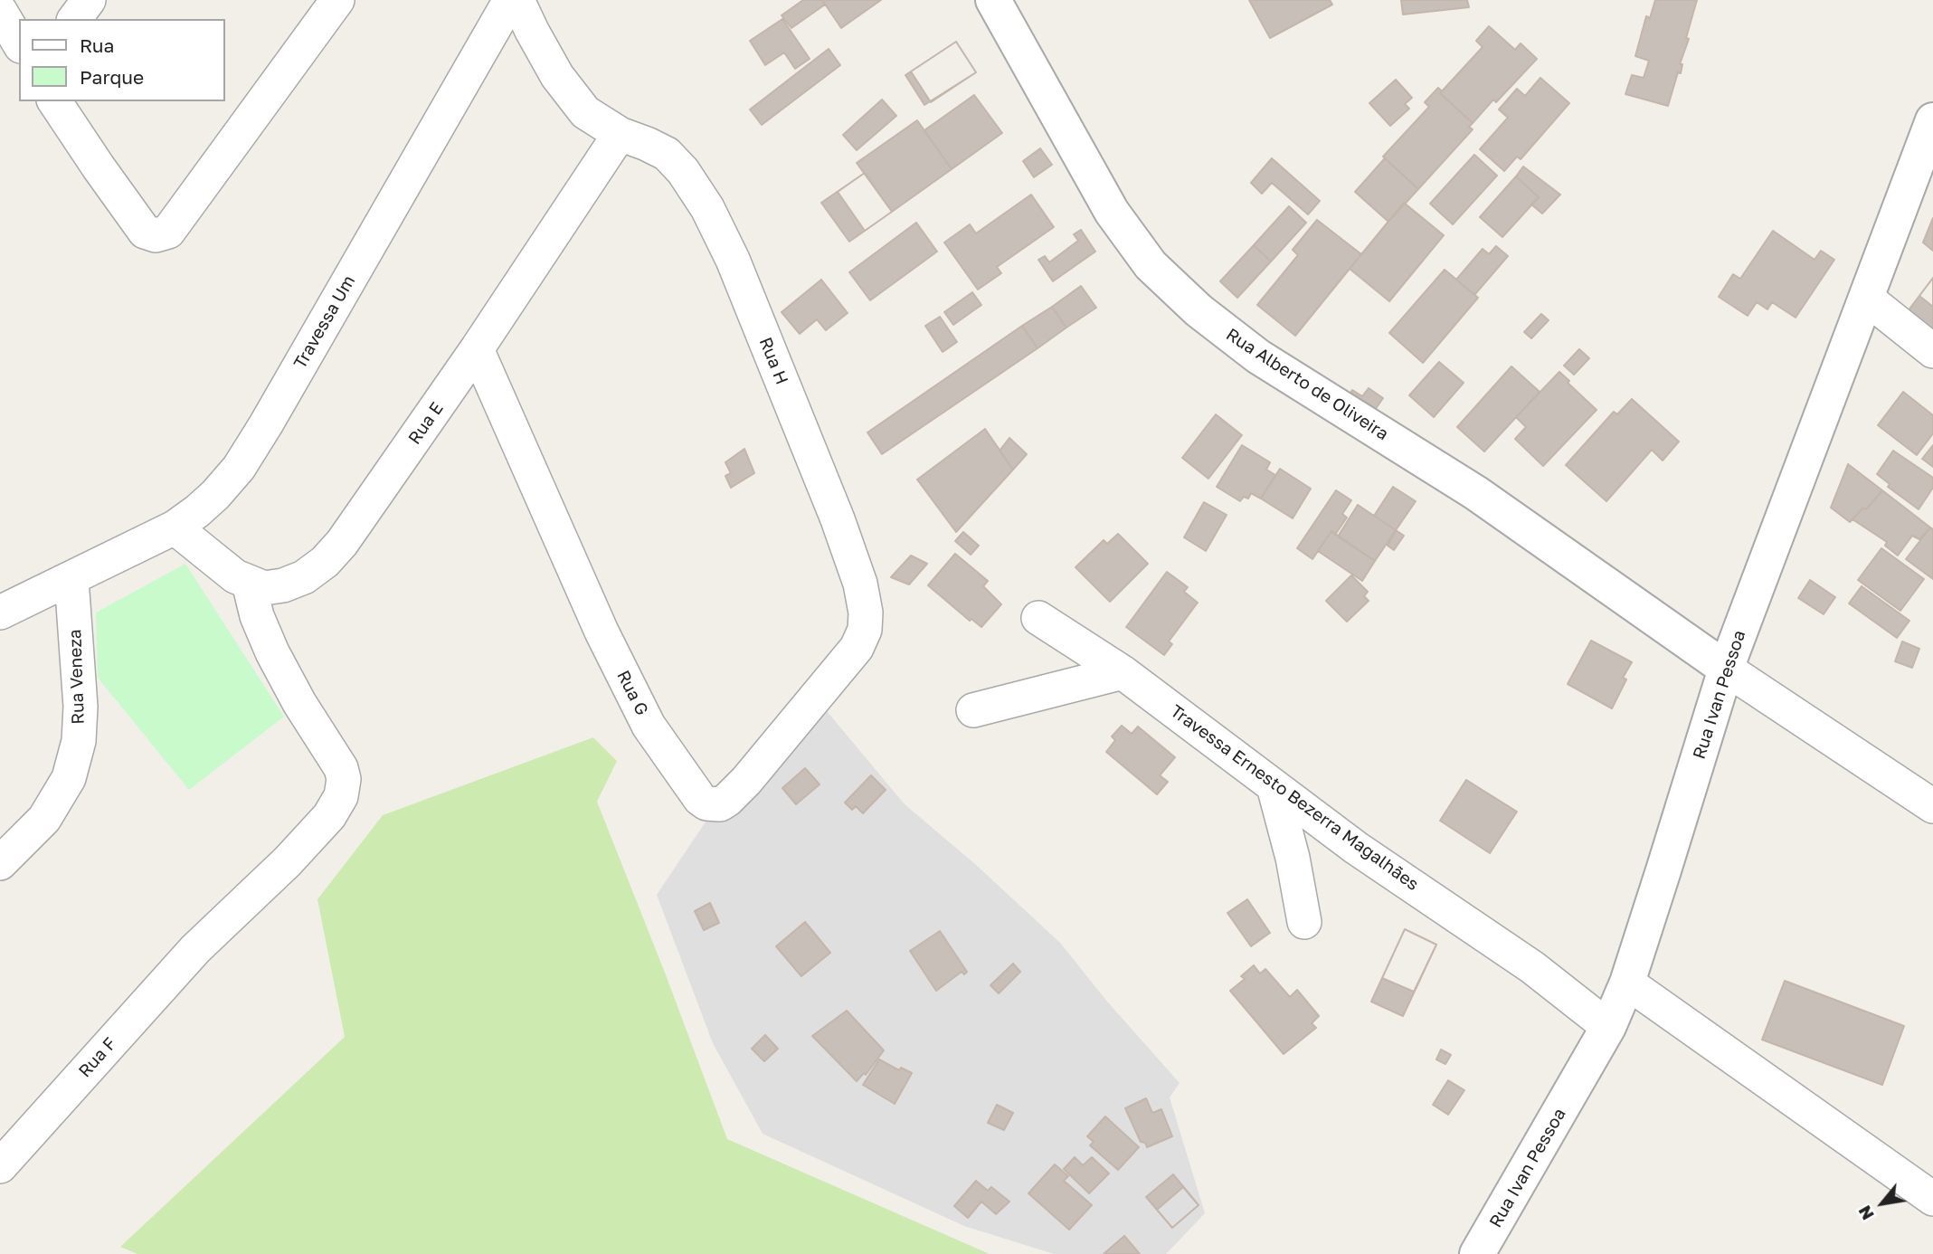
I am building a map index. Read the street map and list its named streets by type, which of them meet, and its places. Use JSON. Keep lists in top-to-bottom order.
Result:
{
  "streets": {
    "street": [
      "Travessa Um",
      "Rua H",
      "Rua Alberto de Oliveira",
      "Rua E",
      "Rua Veneza",
      "Rua G",
      "Rua Ivan Pessoa",
      "Travessa Ernesto Bezerra Magalhães",
      "Rua F"
    ]
  },
  "crossings": [
    ["Travessa Um", "Rua E"],
    ["Travessa Um", "Rua Veneza"],
    ["Rua H", "Rua E"],
    ["Rua H", "Rua G"],
    ["Rua Alberto de Oliveira", "Rua Ivan Pessoa"],
    ["Rua E", "Rua G"],
    ["Rua E", "Rua F"],
    ["Rua Ivan Pessoa", "Travessa Ernesto Bezerra Magalhães"]
  ],
  "legend": ["Rua", "Parque"],
  "north": "bottom left"
}
